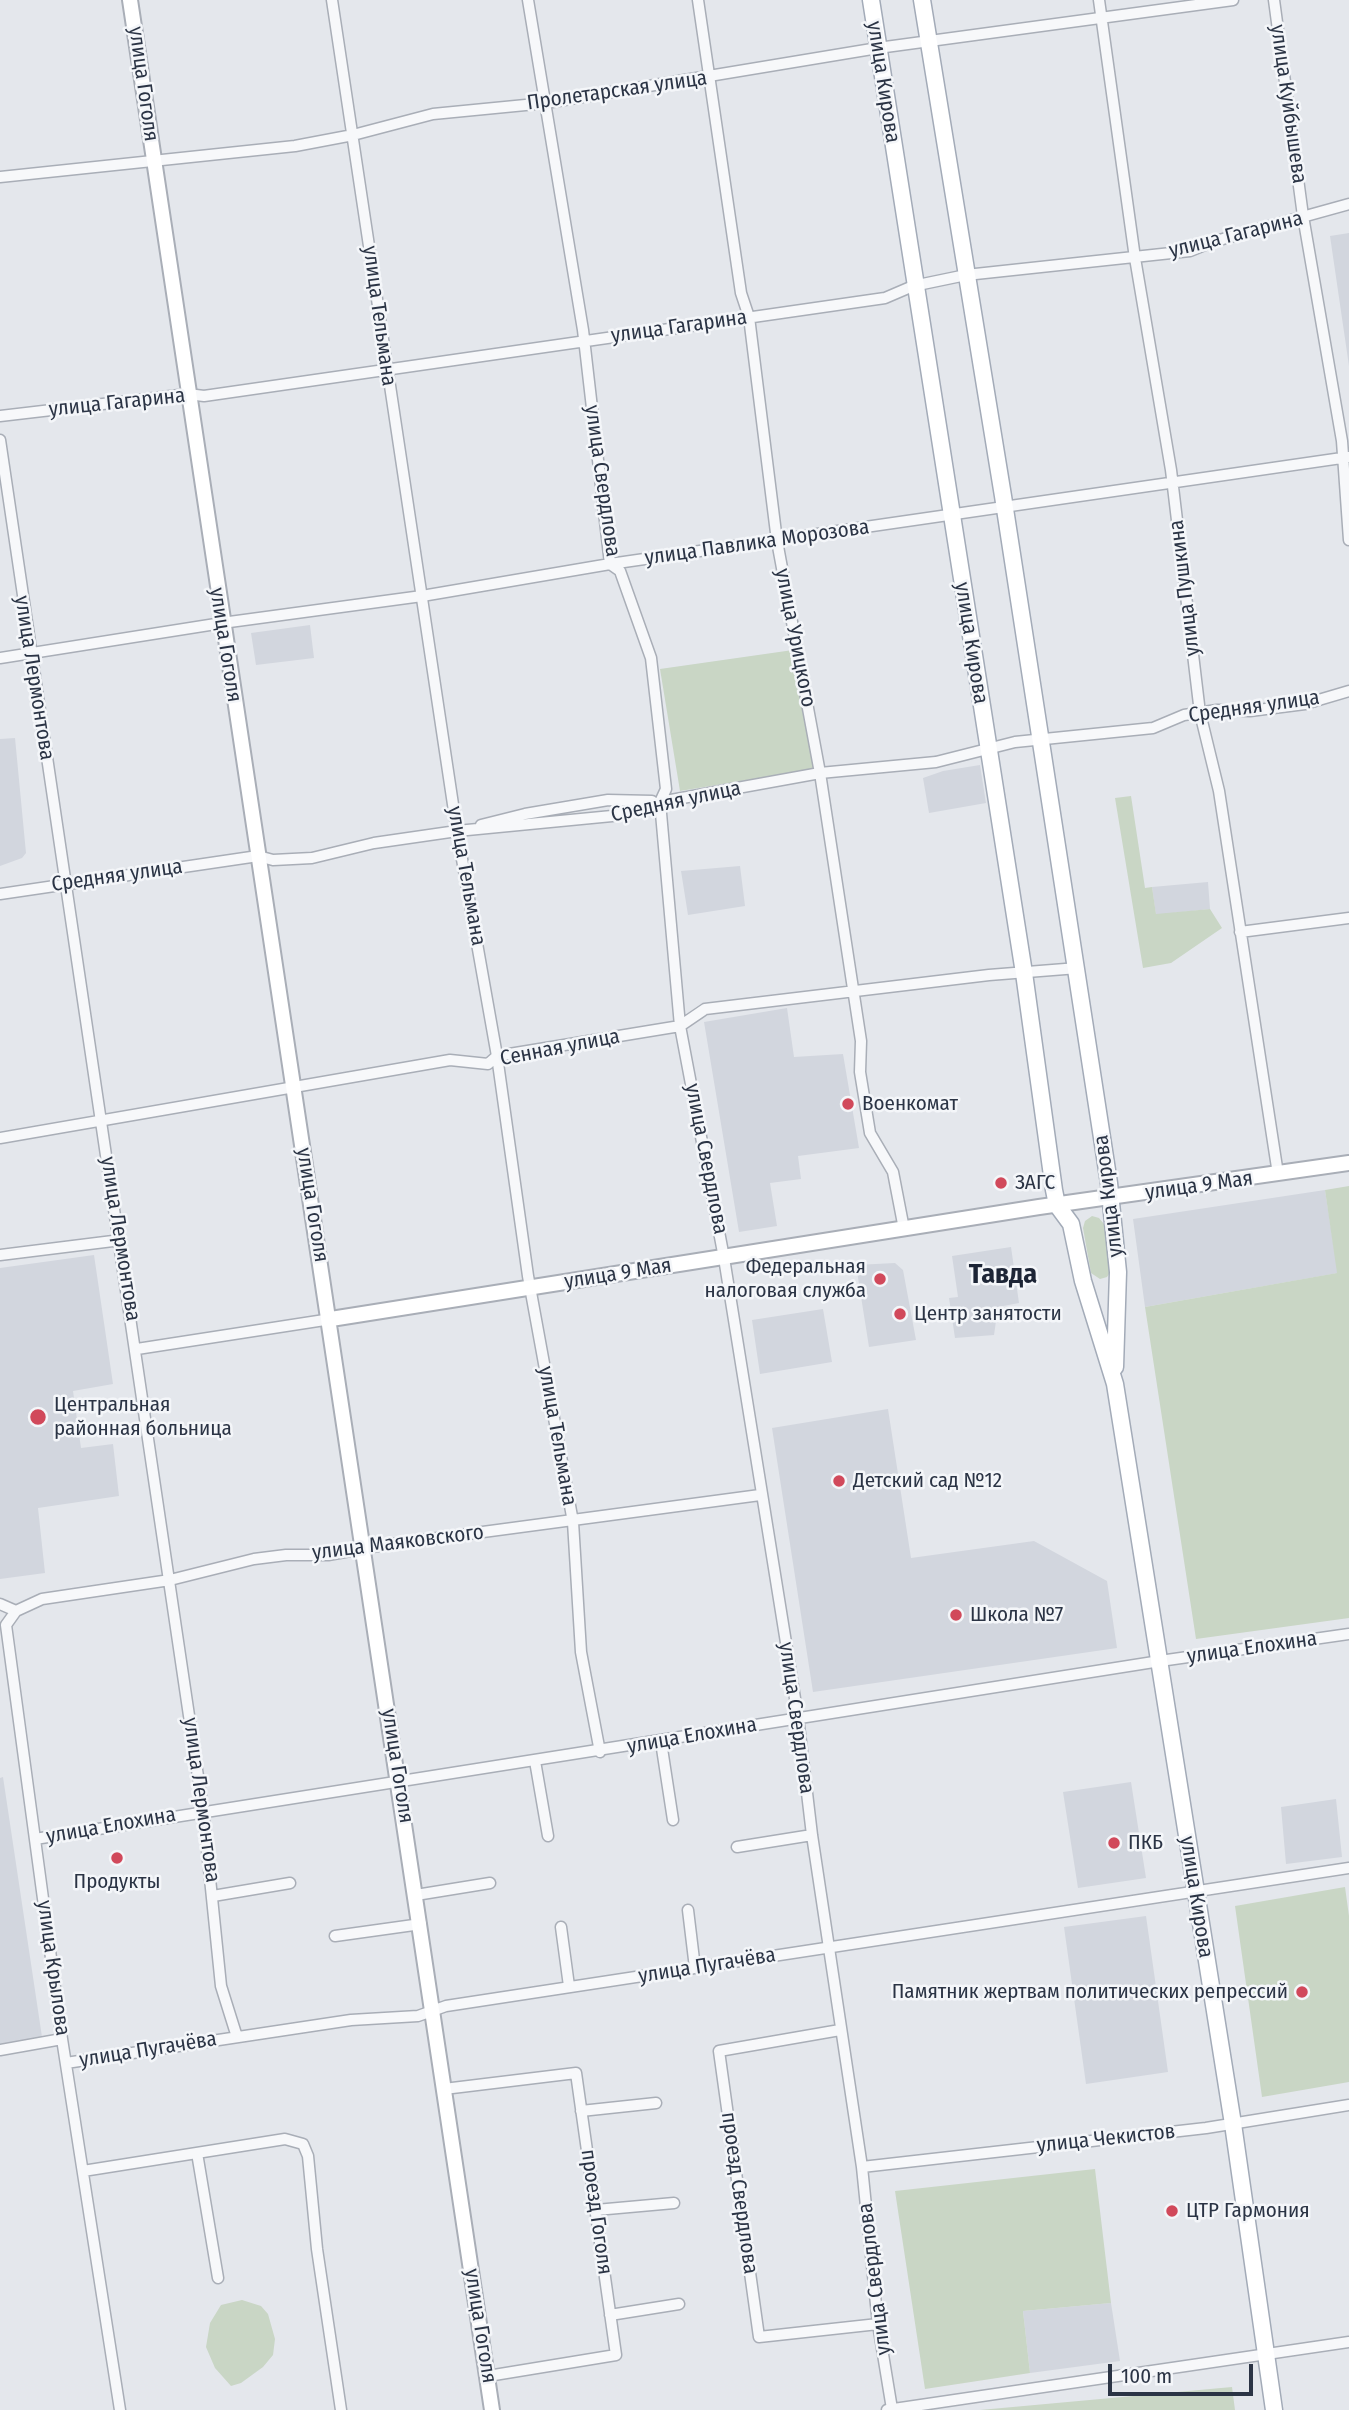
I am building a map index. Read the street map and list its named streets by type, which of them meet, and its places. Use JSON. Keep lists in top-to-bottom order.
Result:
{
  "streets": {
    "main road": ["улица Кирова"],
    "street": [
      "улица Гоголя",
      "Пролетарская улица",
      "улица Куйбышева",
      "улица Гагарина",
      "улица Тельмана",
      "улица Свердлова",
      "улица Павлика Морозова",
      "улица Пушкина",
      "улица Урицкого",
      "улица Лермонтова",
      "Средняя улица",
      "Сенная улица",
      "улица 9 Мая",
      "улица Маяковского",
      "улица Елохина",
      "улица Пугачёва",
      "улица Крылова",
      "улица Чекистов",
      "проезд Свердлова",
      "проезд Гоголя"
    ]
  },
  "crossings": [
    ["улица Кирова", "Пролетарская улица"],
    ["улица Кирова", "улица Гагарина"],
    ["улица Кирова", "улица Павлика Морозова"],
    ["улица Кирова", "Средняя улица"],
    ["улица Кирова", "Сенная улица"],
    ["улица Кирова", "улица 9 Мая"],
    ["улица Кирова", "улица Елохина"],
    ["улица Кирова", "улица Пугачёва"],
    ["улица Кирова", "улица Чекистов"],
    ["улица Гоголя", "Пролетарская улица"],
    ["улица Гоголя", "улица Гагарина"],
    ["улица Гоголя", "улица Павлика Морозова"],
    ["улица Гоголя", "Средняя улица"],
    ["улица Гоголя", "Сенная улица"],
    ["улица Гоголя", "улица 9 Мая"],
    ["улица Гоголя", "улица Маяковского"],
    ["улица Гоголя", "улица Елохина"],
    ["улица Гоголя", "улица Пугачёва"],
    ["улица Гоголя", "проезд Гоголя"],
    ["Пролетарская улица", "улица Тельмана"],
    ["Пролетарская улица", "улица Свердлова"],
    ["Пролетарская улица", "улица Пушкина"],
    ["Пролетарская улица", "улица Урицкого"],
    ["улица Куйбышева", "улица Гагарина"],
    ["улица Куйбышева", "улица Павлика Морозова"],
    ["улица Гагарина", "улица Тельмана"],
    ["улица Гагарина", "улица Свердлова"],
    ["улица Гагарина", "улица Пушкина"],
    ["улица Гагарина", "улица Урицкого"],
    ["улица Тельмана", "улица Павлика Морозова"],
    ["улица Тельмана", "Средняя улица"],
    ["улица Тельмана", "Сенная улица"],
    ["улица Тельмана", "улица 9 Мая"],
    ["улица Тельмана", "улица Маяковского"],
    ["улица Тельмана", "улица Елохина"],
    ["улица Свердлова", "улица Павлика Морозова"],
    ["улица Свердлова", "Средняя улица"],
    ["улица Свердлова", "Сенная улица"],
    ["улица Свердлова", "улица 9 Мая"],
    ["улица Свердлова", "улица Маяковского"],
    ["улица Свердлова", "улица Елохина"],
    ["улица Свердлова", "улица Пугачёва"],
    ["улица Свердлова", "улица Чекистов"],
    ["улица Свердлова", "проезд Свердлова"],
    ["улица Павлика Морозова", "улица Пушкина"],
    ["улица Павлика Морозова", "улица Урицкого"],
    ["улица Павлика Морозова", "улица Лермонтова"],
    ["улица Пушкина", "Средняя улица"],
    ["улица Пушкина", "улица 9 Мая"],
    ["улица Урицкого", "Средняя улица"],
    ["улица Урицкого", "Сенная улица"],
    ["улица Урицкого", "улица 9 Мая"],
    ["улица Лермонтова", "Средняя улица"],
    ["улица Лермонтова", "Сенная улица"],
    ["улица Лермонтова", "улица 9 Мая"],
    ["улица Лермонтова", "улица Маяковского"],
    ["улица Лермонтова", "улица Елохина"],
    ["улица Лермонтова", "улица Пугачёва"],
    ["улица Маяковского", "улица Крылова"],
    ["улица Елохина", "улица Крылова"],
    ["улица Пугачёва", "улица Крылова"]
  ],
  "districts": ["Тавда"],
  "places": [
    "Военкомат",
    "ЗАГС",
    "Федеральная налоговая служба",
    "Центр занятости",
    "Центральная районная больница",
    "Детский сад №12",
    "Школа №7",
    "ПКБ",
    "Продукты",
    "Памятник жертвам политических репрессий",
    "ЦТР Гармония"
  ],
  "scale_bar": "100 m"
}
